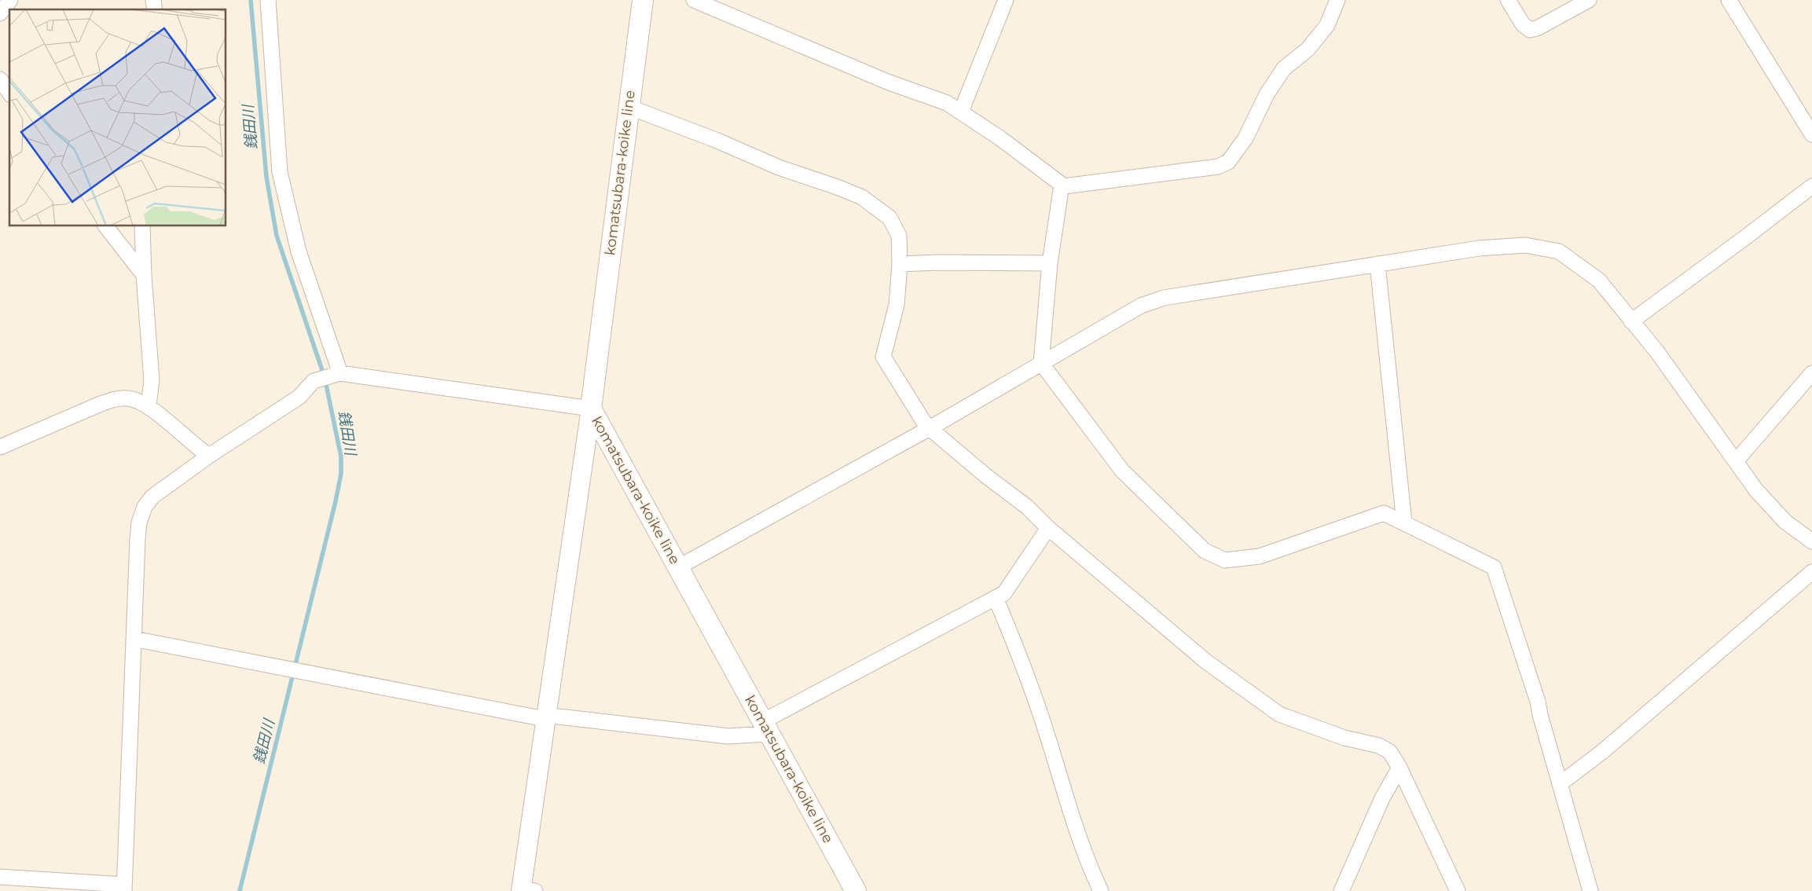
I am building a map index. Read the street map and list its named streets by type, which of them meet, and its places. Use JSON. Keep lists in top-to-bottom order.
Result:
{
  "streets": {
    "main road": ["komatsubara-koike line"]
  },
  "water": ["銭田川"]
}
